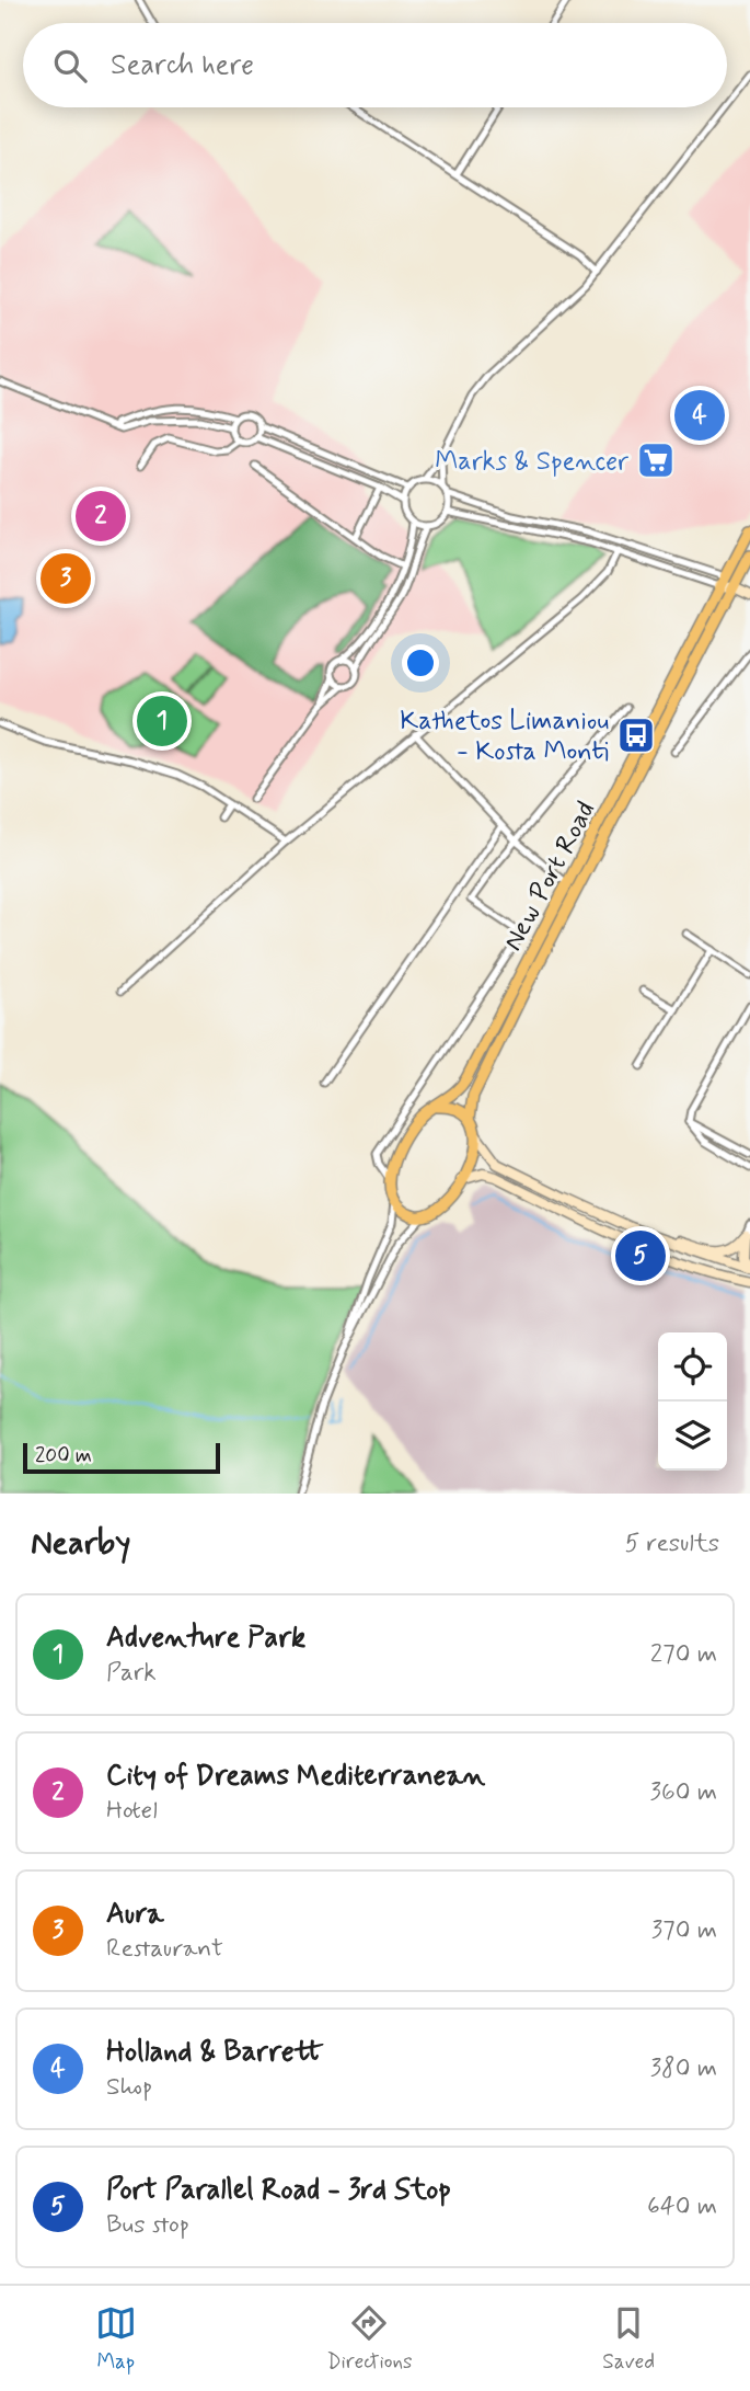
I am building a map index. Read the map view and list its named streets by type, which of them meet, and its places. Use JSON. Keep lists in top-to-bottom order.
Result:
{
  "streets": {
    "main road": ["New Port Road"]
  },
  "places": {
    "supermarket": ["Marks & Spencer"],
    "bus stop": ["Kathetos Limaniou - Kosta Monti"]
  },
  "scale_bar": "200 m",
  "page": {
    "search": "Search here",
    "pins": [
      "4",
      "2",
      "3",
      "1",
      "5"
    ],
    "scale": "200 m",
    "heading": ["Nearby", "5 results"],
    "list": [
      {
        "mark": "1",
        "name": "Adventure Park",
        "note": "Park",
        "value": "270 m"
      },
      {
        "mark": "2",
        "name": "City of Dreams Mediterranean",
        "note": "Hotel",
        "value": "360 m"
      },
      {
        "mark": "3",
        "name": "Aura",
        "note": "Restaurant",
        "value": "370 m"
      },
      {
        "mark": "4",
        "name": "Holland & Barrett",
        "note": "Shop",
        "value": "380 m"
      },
      {
        "mark": "5",
        "name": "Port Parallel Road - 3rd Stop",
        "note": "Bus stop",
        "value": "640 m"
      }
    ],
    "nav": ["Map", "Directions", "Saved"]
  }
}
